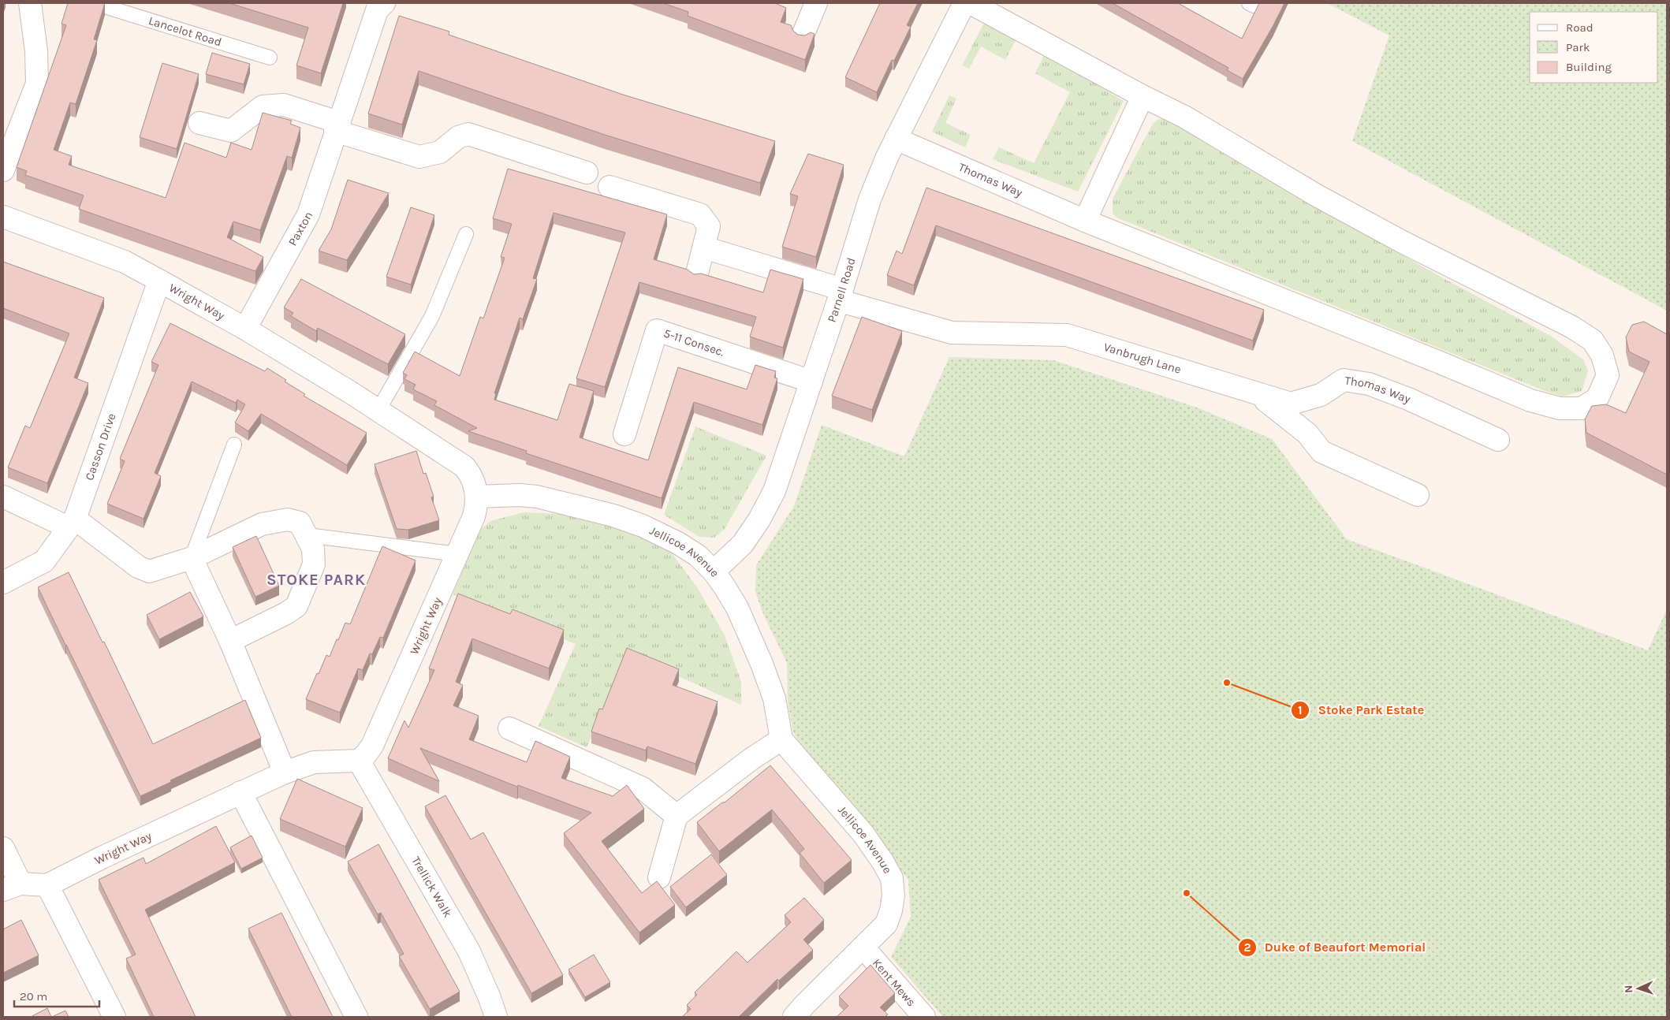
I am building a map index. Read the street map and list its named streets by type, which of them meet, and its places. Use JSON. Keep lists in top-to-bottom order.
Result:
{
  "streets": {
    "street": [
      "Thomas Way",
      "Paxton",
      "Parnell Road",
      "Wright Way",
      "5-11 Consec.",
      "Vanbrugh Lane",
      "Casson Drive",
      "Jellicoe Avenue",
      "Trellick Walk",
      "Kent Mews"
    ],
    "lane": ["Lancelot Road"]
  },
  "crossings": [
    ["Thomas Way", "Parnell Road"],
    ["Thomas Way", "Vanbrugh Lane"],
    ["Paxton", "Wright Way"],
    ["Parnell Road", "5-11 Consec."],
    ["Parnell Road", "Vanbrugh Lane"],
    ["Parnell Road", "Jellicoe Avenue"],
    ["Wright Way", "Casson Drive"],
    ["Wright Way", "Jellicoe Avenue"],
    ["Wright Way", "Trellick Walk"],
    ["Jellicoe Avenue", "Kent Mews"]
  ],
  "districts": ["STOKE PARK"],
  "places": ["Stoke Park Estate", "Duke of Beaufort Memorial"],
  "legend": ["Road", "Park", "Building"],
  "scale_bar": "20 m",
  "north": "left"
}
